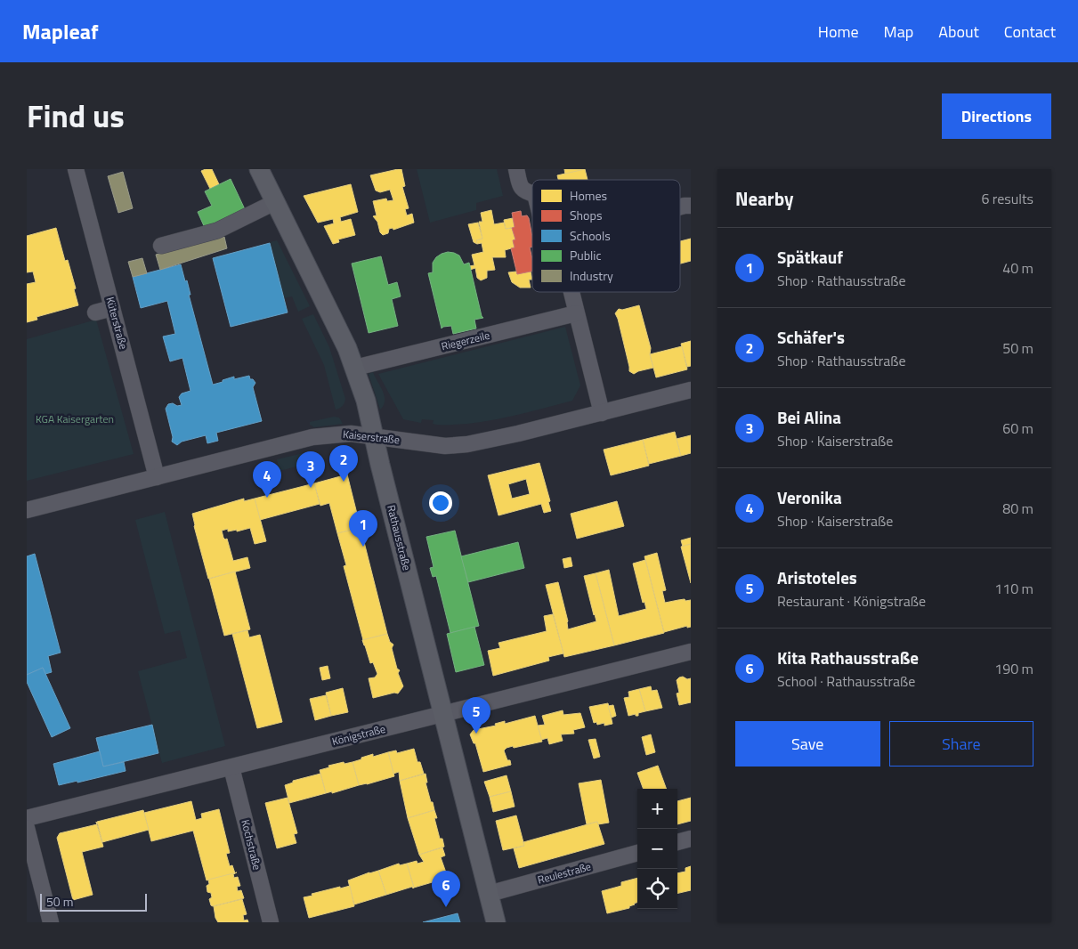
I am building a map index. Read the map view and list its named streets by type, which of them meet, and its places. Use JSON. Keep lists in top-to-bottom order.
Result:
{
  "streets": {
    "main road": ["Rathausstraße"],
    "street": [
      "Küterstraße",
      "Riegerzeile",
      "Kaiserstraße",
      "Königstraße",
      "Kochstraße",
      "Reulestraße"
    ]
  },
  "crossings": [
    ["Küterstraße", "Kaiserstraße"],
    ["Riegerzeile", "Rathausstraße"],
    ["Kaiserstraße", "Rathausstraße"],
    ["Rathausstraße", "Königstraße"],
    ["Rathausstraße", "Reulestraße"],
    ["Königstraße", "Kochstraße"]
  ],
  "parks": ["KGA Kaisergarten"],
  "legend": [
    "Homes",
    "Shops",
    "Schools",
    "Public",
    "Industry"
  ],
  "scale_bar": "50 m",
  "page": {
    "header": "Mapleaf",
    "nav": [
      "Home",
      "Map",
      "About",
      "Contact"
    ],
    "title": "Find us",
    "buttons": [
      "Directions",
      ["Save", "Share"]
    ],
    "heading": ["Nearby", "6 results"],
    "list": [
      {
        "mark": "1",
        "name": "Spätkauf",
        "note": "Shop · Rathausstraße",
        "value": "40 m"
      },
      {
        "mark": "2",
        "name": "Schäfer's",
        "note": "Shop · Rathausstraße",
        "value": "50 m"
      },
      {
        "mark": "3",
        "name": "Bei Alina",
        "note": "Shop · Kaiserstraße",
        "value": "60 m"
      },
      {
        "mark": "4",
        "name": "Veronika",
        "note": "Shop · Kaiserstraße",
        "value": "80 m"
      },
      {
        "mark": "5",
        "name": "Aristoteles",
        "note": "Restaurant · Königstraße",
        "value": "110 m"
      },
      {
        "mark": "6",
        "name": "Kita Rathausstraße",
        "note": "School · Rathausstraße",
        "value": "190 m"
      }
    ],
    "pins": [
      "2",
      "3",
      "4",
      "1",
      "5",
      "6"
    ],
    "map_buttons": ["+", "−"],
    "scale": "50 m"
  }
}
